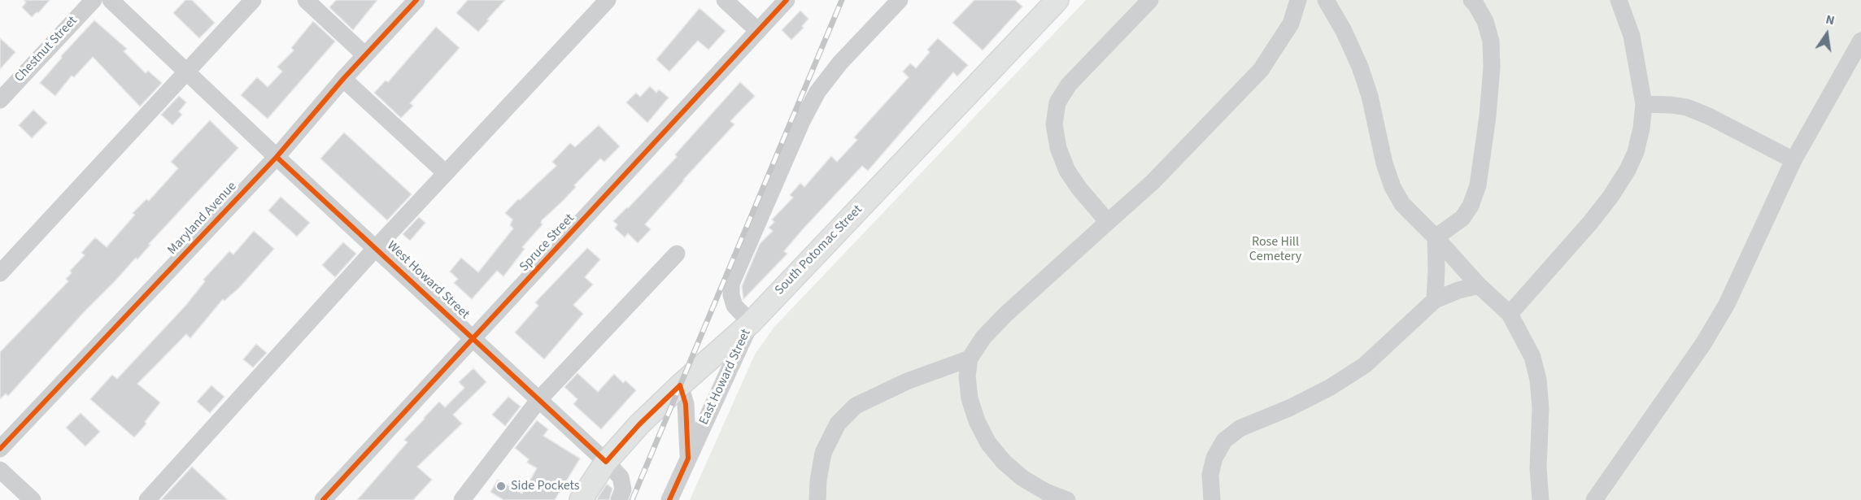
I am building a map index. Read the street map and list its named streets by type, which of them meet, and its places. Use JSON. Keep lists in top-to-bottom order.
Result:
{
  "streets": {
    "main road": ["South Potomac Street"],
    "street": [
      "Chestnut Street",
      "Maryland Avenue",
      "Spruce Street",
      "West Howard Street",
      "East Howard Street"
    ]
  },
  "crossings": [
    ["Maryland Avenue", "West Howard Street"],
    ["Spruce Street", "West Howard Street"],
    ["South Potomac Street", "West Howard Street"],
    ["South Potomac Street", "East Howard Street"]
  ],
  "parks": ["Rose Hill Cemetery"],
  "places": ["Side Pockets"],
  "north": "top"
}
